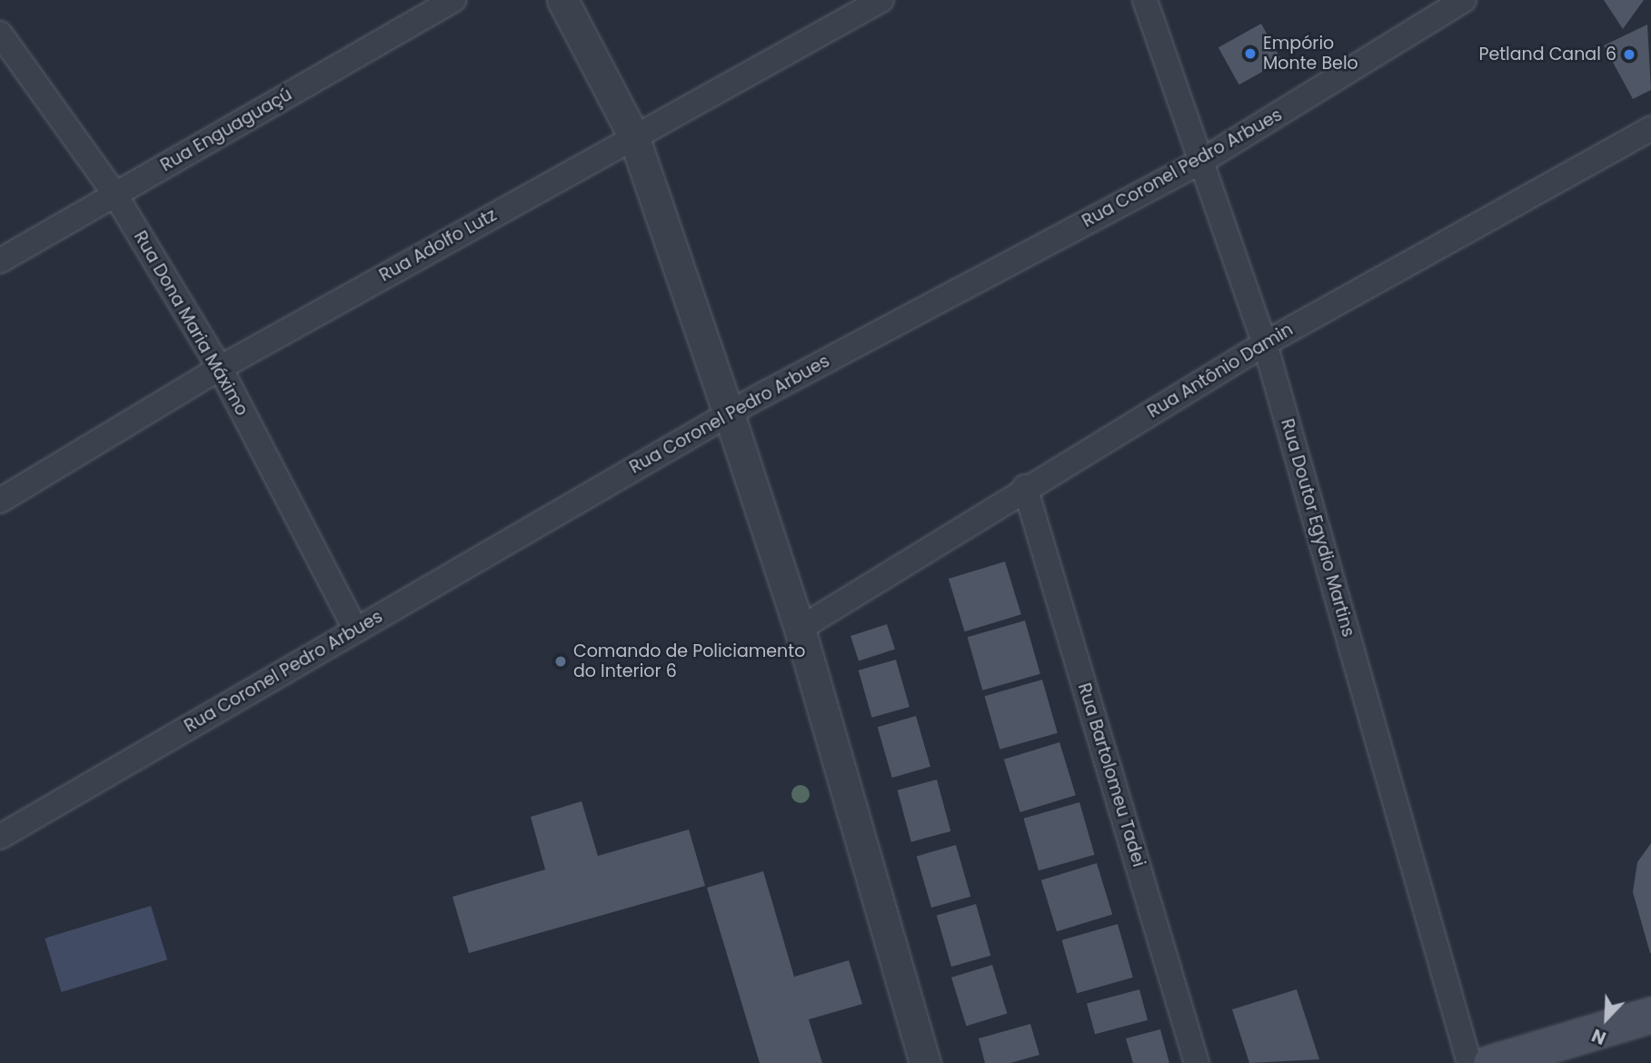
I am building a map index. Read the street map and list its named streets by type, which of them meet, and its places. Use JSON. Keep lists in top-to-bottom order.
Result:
{
  "streets": {
    "street": [
      "Rua Enguaguaçú",
      "Rua Coronel Pedro Arbues",
      "Rua Adolfo Lutz",
      "Rua Dona Maria Máximo",
      "Rua Antônio Damin",
      "Rua Doutor Egydio Martins",
      "Rua Bartolomeu Tadei"
    ]
  },
  "crossings": [
    ["Rua Enguaguaçú", "Rua Dona Maria Máximo"],
    ["Rua Coronel Pedro Arbues", "Rua Dona Maria Máximo"],
    ["Rua Coronel Pedro Arbues", "Rua Doutor Egydio Martins"],
    ["Rua Adolfo Lutz", "Rua Dona Maria Máximo"],
    ["Rua Antônio Damin", "Rua Doutor Egydio Martins"],
    ["Rua Antônio Damin", "Rua Bartolomeu Tadei"]
  ],
  "places": ["Empório Monte Belo", "Petland Canal 6", "Comando de Policiamento do Interior 6"],
  "north": "bottom left"
}
